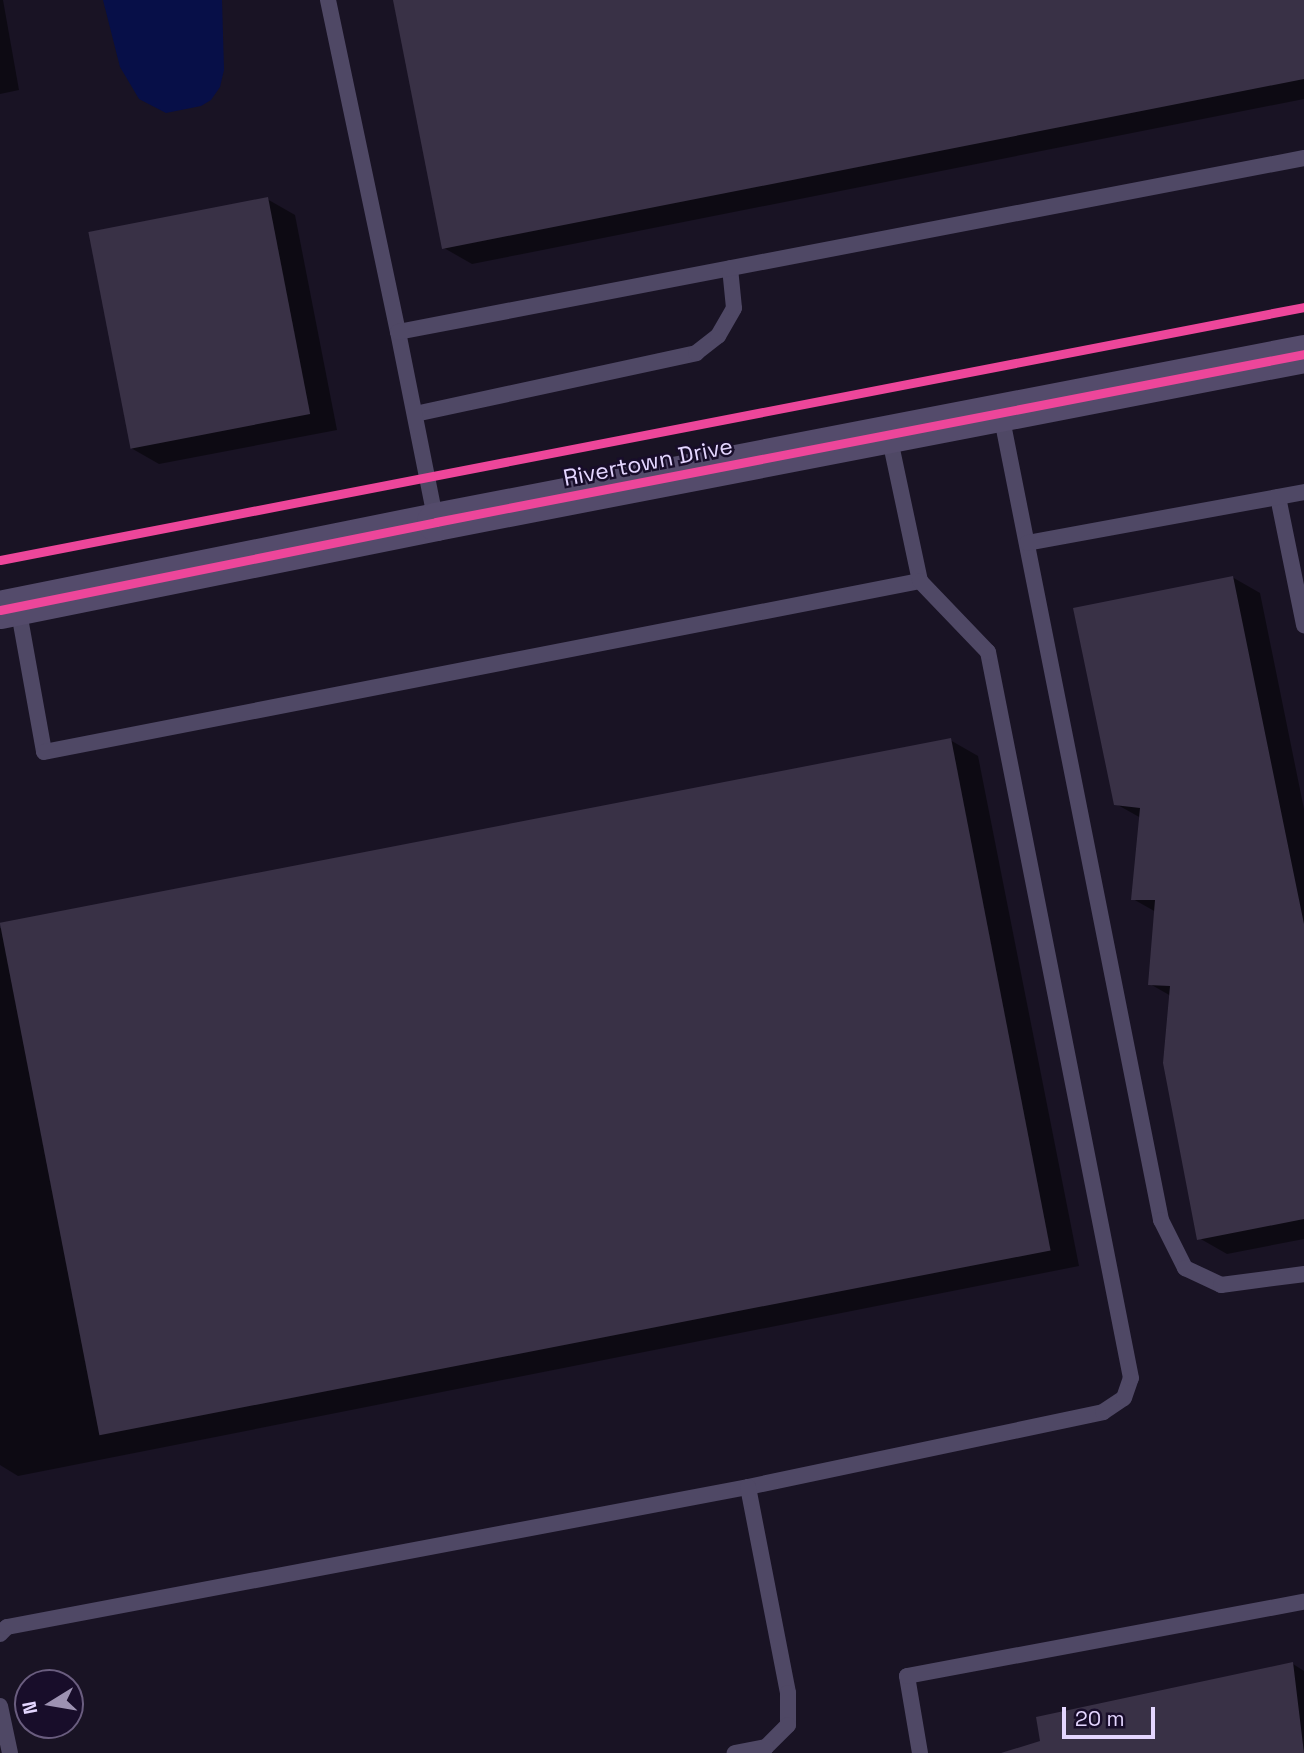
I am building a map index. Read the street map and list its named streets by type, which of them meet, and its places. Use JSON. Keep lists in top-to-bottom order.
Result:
{
  "streets": {
    "street": ["Rivertown Drive"]
  },
  "scale_bar": "20 m",
  "north": "left"
}
